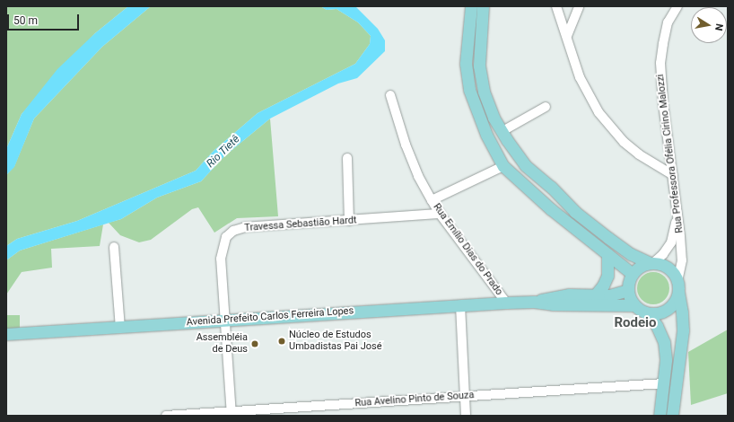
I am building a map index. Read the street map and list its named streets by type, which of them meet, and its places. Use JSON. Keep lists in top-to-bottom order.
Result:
{
  "streets": {
    "main road": ["Avenida Prefeito Carlos Ferreira Lopes"],
    "street": [
      "Rua Professora Ofélia Cirino Malozzi",
      "Travessa Sebastião Hardt",
      "Rua Emílio Dias do Prado",
      "Rua Avelino Pinto de Souza"
    ]
  },
  "crossings": [
    ["Rua Professora Ofélia Cirino Malozzi", "Avenida Prefeito Carlos Ferreira Lopes"],
    ["Travessa Sebastião Hardt", "Rua Emílio Dias do Prado"],
    ["Travessa Sebastião Hardt", "Avenida Prefeito Carlos Ferreira Lopes"],
    ["Travessa Sebastião Hardt", "Rua Avelino Pinto de Souza"],
    ["Rua Emílio Dias do Prado", "Avenida Prefeito Carlos Ferreira Lopes"]
  ],
  "districts": ["Rodeio"],
  "water": ["Rio Tietê"],
  "places": ["Núcleo de Estudos Umbadistas Pai José", "Assembléia de Deus"],
  "scale_bar": "50 m",
  "north": "right"
}
